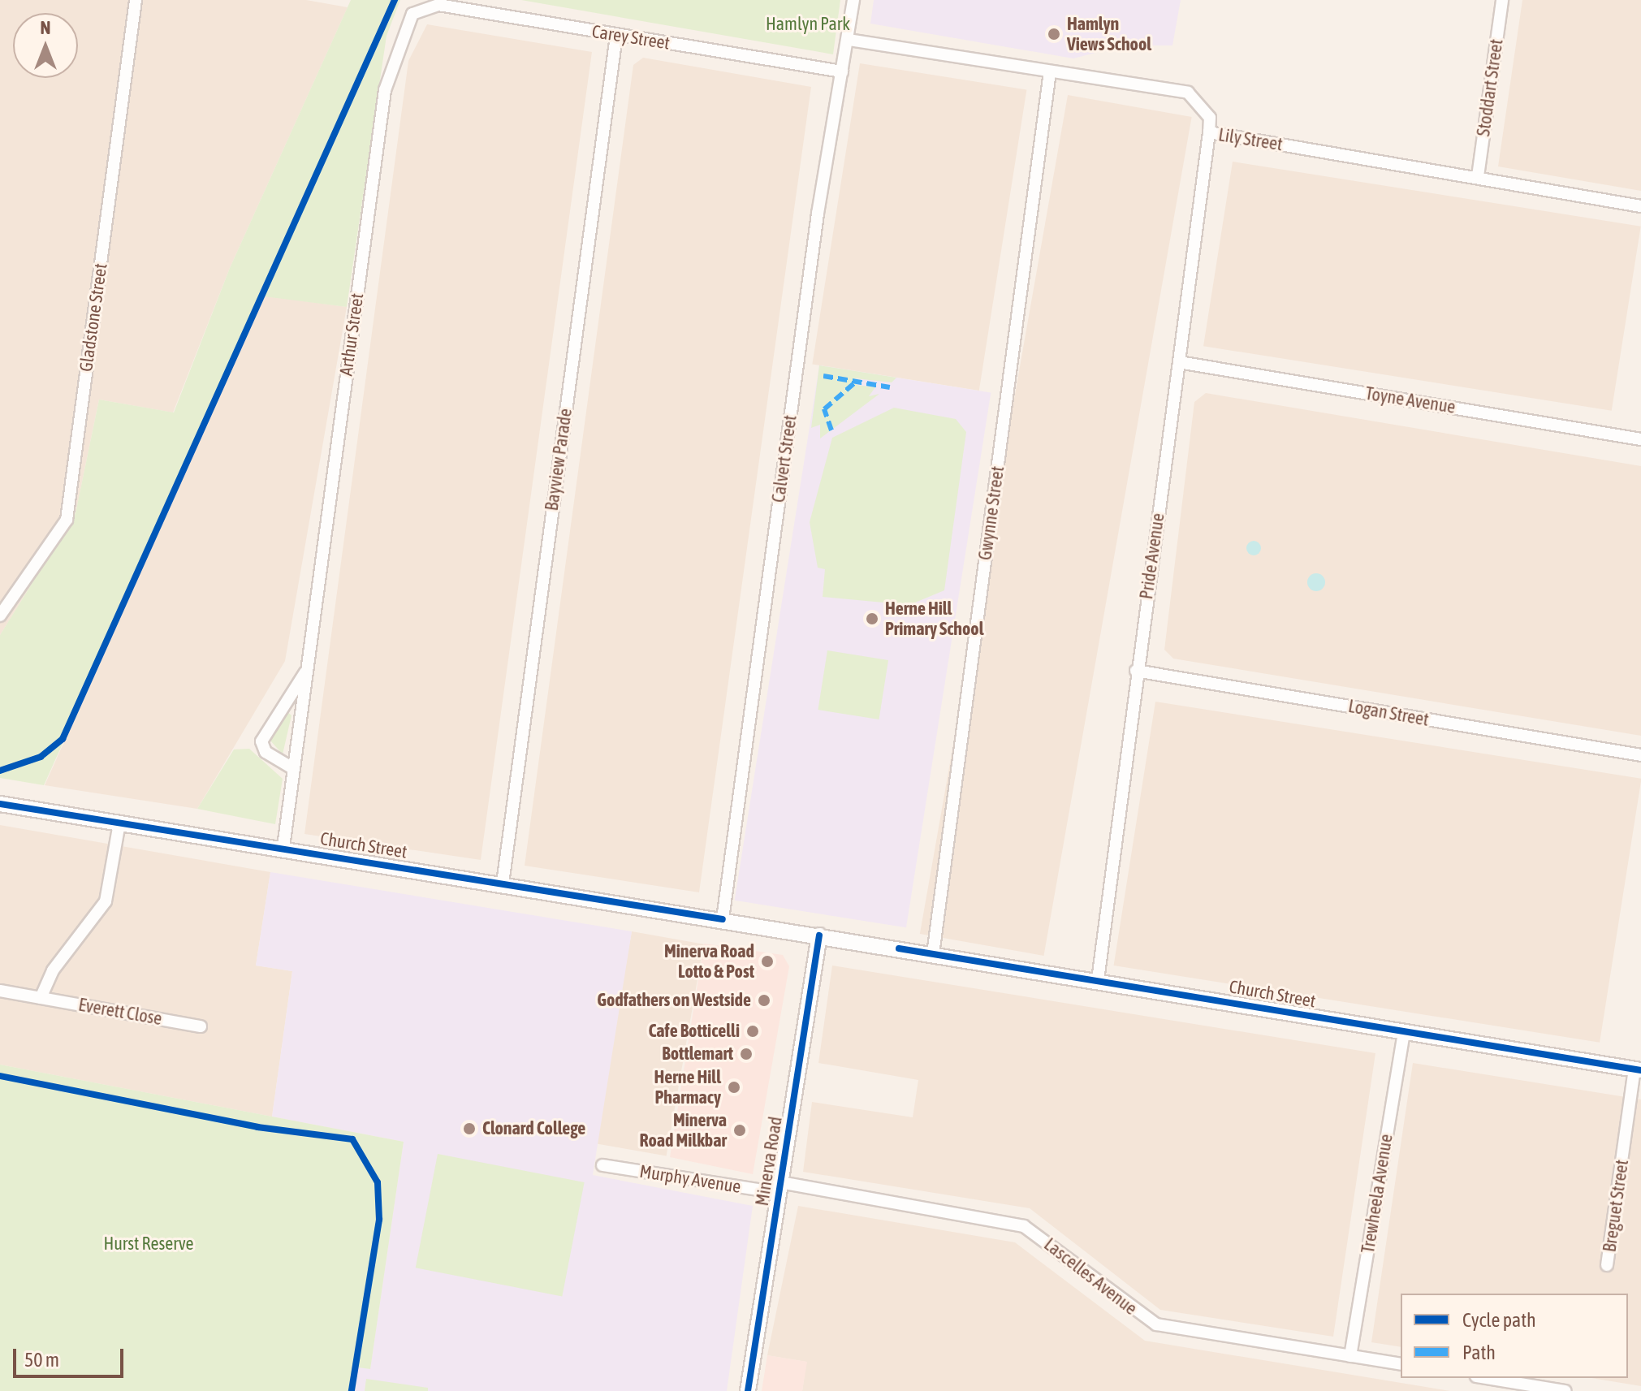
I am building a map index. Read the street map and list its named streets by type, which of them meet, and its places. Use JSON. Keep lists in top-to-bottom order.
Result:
{
  "streets": {
    "street": [
      "Carey Street",
      "Stoddart Street",
      "Lily Street",
      "Gladstone Street",
      "Arthur Street",
      "Toyne Avenue",
      "Calvert Street",
      "Bayview Parade",
      "Gwynne Street",
      "Pride Avenue",
      "Logan Street",
      "Church Street",
      "Everett Close",
      "Minerva Road",
      "Murphy Avenue",
      "Trewheela Avenue",
      "Breguet Street",
      "Lascelles Avenue"
    ]
  },
  "crossings": [
    ["Carey Street", "Arthur Street"],
    ["Carey Street", "Calvert Street"],
    ["Carey Street", "Bayview Parade"],
    ["Stoddart Street", "Lily Street"],
    ["Lily Street", "Calvert Street"],
    ["Lily Street", "Gwynne Street"],
    ["Lily Street", "Pride Avenue"],
    ["Arthur Street", "Church Street"],
    ["Toyne Avenue", "Pride Avenue"],
    ["Calvert Street", "Church Street"],
    ["Bayview Parade", "Church Street"],
    ["Gwynne Street", "Church Street"],
    ["Pride Avenue", "Logan Street"],
    ["Pride Avenue", "Church Street"],
    ["Church Street", "Minerva Road"],
    ["Church Street", "Trewheela Avenue"],
    ["Church Street", "Breguet Street"],
    ["Minerva Road", "Murphy Avenue"],
    ["Minerva Road", "Lascelles Avenue"],
    ["Murphy Avenue", "Lascelles Avenue"],
    ["Trewheela Avenue", "Lascelles Avenue"]
  ],
  "parks": ["Hamlyn Park", "Hurst Reserve"],
  "places": [
    "Hamlyn Views School",
    "Herne Hill Primary School",
    "Minerva Road Lotto & Post",
    "Godfathers on Westside",
    "Cafe Botticelli",
    "Bottlemart",
    "Herne Hill Pharmacy",
    "Clonard College",
    "Minerva Road Milkbar"
  ],
  "legend": ["Cycle path", "Path"],
  "scale_bar": "50 m",
  "north": "top"
}
